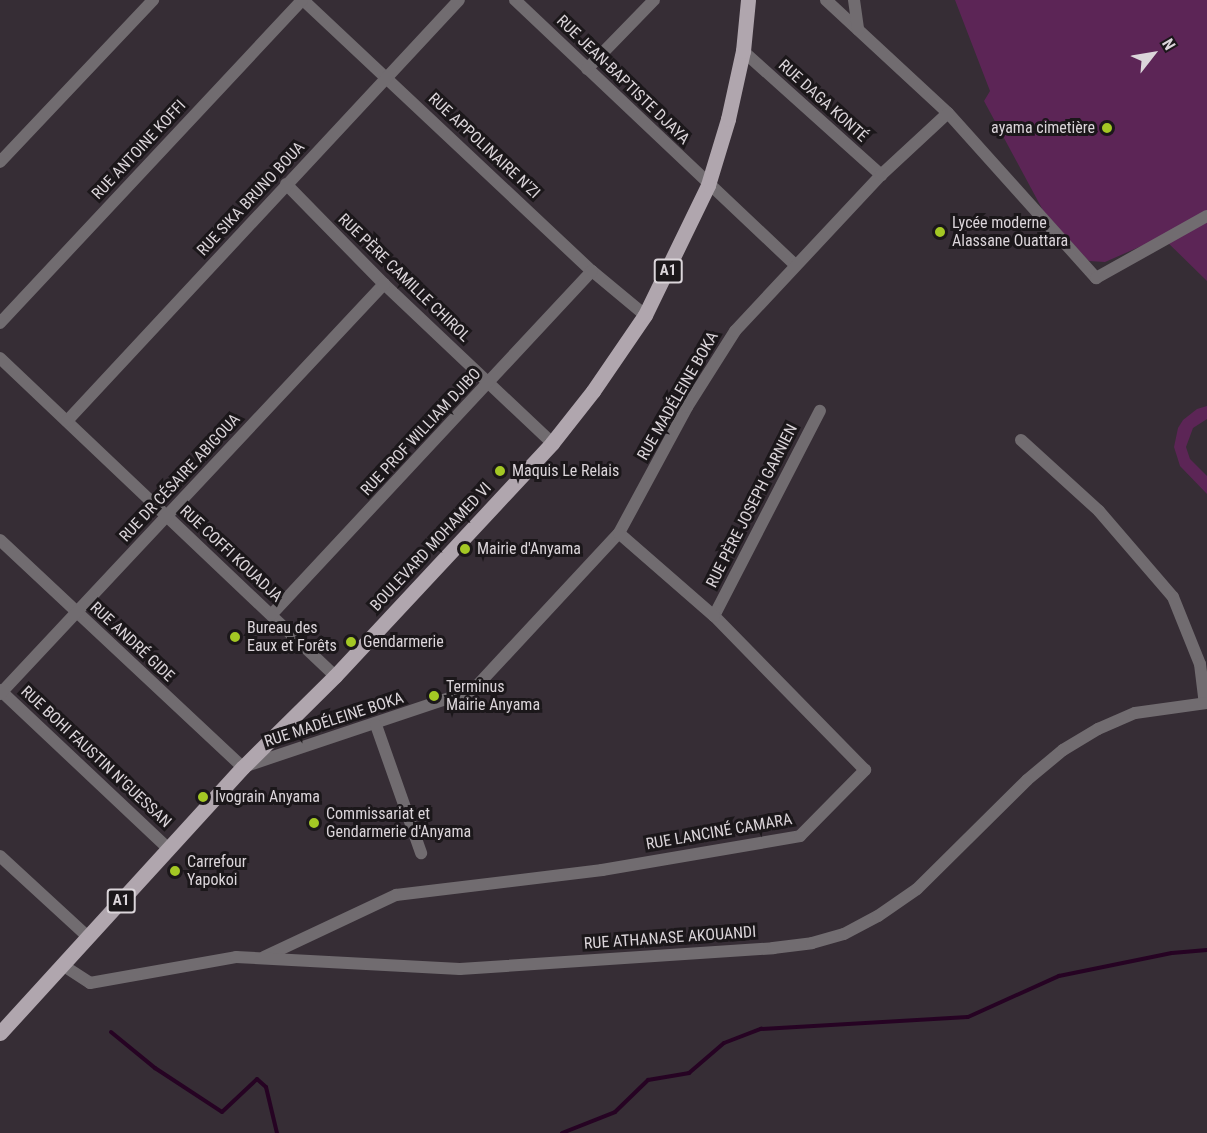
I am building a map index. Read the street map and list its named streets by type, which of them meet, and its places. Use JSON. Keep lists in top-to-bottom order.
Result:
{
  "streets": {
    "main road": ["A1", "BOULEVARD MOHAMED VI"],
    "street": [
      "RUE JEAN-BAPTISTE DJAYA",
      "RUE DAGA KONTÉ",
      "RUE APPOLINAIRE N'ZI",
      "RUE ANTOINE KOFFI",
      "RUE SIKA BRUNO BOUA",
      "RUE PÈRE CAMILLE CHIROL",
      "RUE MADÉLEINE BOKA",
      "RUE PROF WILLIAM DJIBO",
      "RUE DR CÉSAIRE ABIGOUA",
      "RUE PÈRE JOSEPH GARNIEN",
      "RUE COFFI KOUADJA",
      "RUE ANDRÉ GIDE",
      "RUE BOHI FAUSTIN N'GUESSAN",
      "RUE LANCINÉ CAMARA",
      "RUE ATHANASE AKOUANDI"
    ]
  },
  "crossings": [
    ["RUE JEAN-BAPTISTE DJAYA", "RUE MADÉLEINE BOKA"],
    ["RUE JEAN-BAPTISTE DJAYA", "BOULEVARD MOHAMED VI"],
    ["RUE DAGA KONTÉ", "RUE MADÉLEINE BOKA"],
    ["RUE DAGA KONTÉ", "BOULEVARD MOHAMED VI"],
    ["RUE APPOLINAIRE N'ZI", "RUE ANTOINE KOFFI"],
    ["RUE APPOLINAIRE N'ZI", "RUE SIKA BRUNO BOUA"],
    ["RUE APPOLINAIRE N'ZI", "RUE PROF WILLIAM DJIBO"],
    ["RUE APPOLINAIRE N'ZI", "BOULEVARD MOHAMED VI"],
    ["RUE SIKA BRUNO BOUA", "RUE PÈRE CAMILLE CHIROL"],
    ["RUE SIKA BRUNO BOUA", "RUE COFFI KOUADJA"],
    ["RUE PÈRE CAMILLE CHIROL", "RUE PROF WILLIAM DJIBO"],
    ["RUE PÈRE CAMILLE CHIROL", "RUE DR CÉSAIRE ABIGOUA"],
    ["RUE PÈRE CAMILLE CHIROL", "BOULEVARD MOHAMED VI"],
    ["RUE MADÉLEINE BOKA", "BOULEVARD MOHAMED VI"],
    ["RUE MADÉLEINE BOKA", "RUE ANDRÉ GIDE"],
    ["RUE MADÉLEINE BOKA", "RUE LANCINÉ CAMARA"],
    ["RUE PROF WILLIAM DJIBO", "RUE COFFI KOUADJA"],
    ["RUE DR CÉSAIRE ABIGOUA", "RUE COFFI KOUADJA"],
    ["RUE DR CÉSAIRE ABIGOUA", "RUE ANDRÉ GIDE"],
    ["RUE DR CÉSAIRE ABIGOUA", "RUE BOHI FAUSTIN N'GUESSAN"],
    ["RUE PÈRE JOSEPH GARNIEN", "RUE LANCINÉ CAMARA"],
    ["BOULEVARD MOHAMED VI", "RUE COFFI KOUADJA"],
    ["BOULEVARD MOHAMED VI", "RUE ANDRÉ GIDE"],
    ["BOULEVARD MOHAMED VI", "RUE BOHI FAUSTIN N'GUESSAN"],
    ["BOULEVARD MOHAMED VI", "RUE ATHANASE AKOUANDI"],
    ["RUE LANCINÉ CAMARA", "RUE ATHANASE AKOUANDI"]
  ],
  "places": [
    "ayama cimetière",
    "Lycée moderne Alassane Ouattara",
    "Maquis Le Relais",
    "Mairie d'Anyama",
    "Bureau des Eaux et Forêts",
    "Gendarmerie",
    "Terminus Mairie Anyama",
    "Ivograin Anyama",
    "Commissariat et Gendarmerie d'Anyama",
    "Carrefour Yapokoi"
  ],
  "north": "top right"
}
